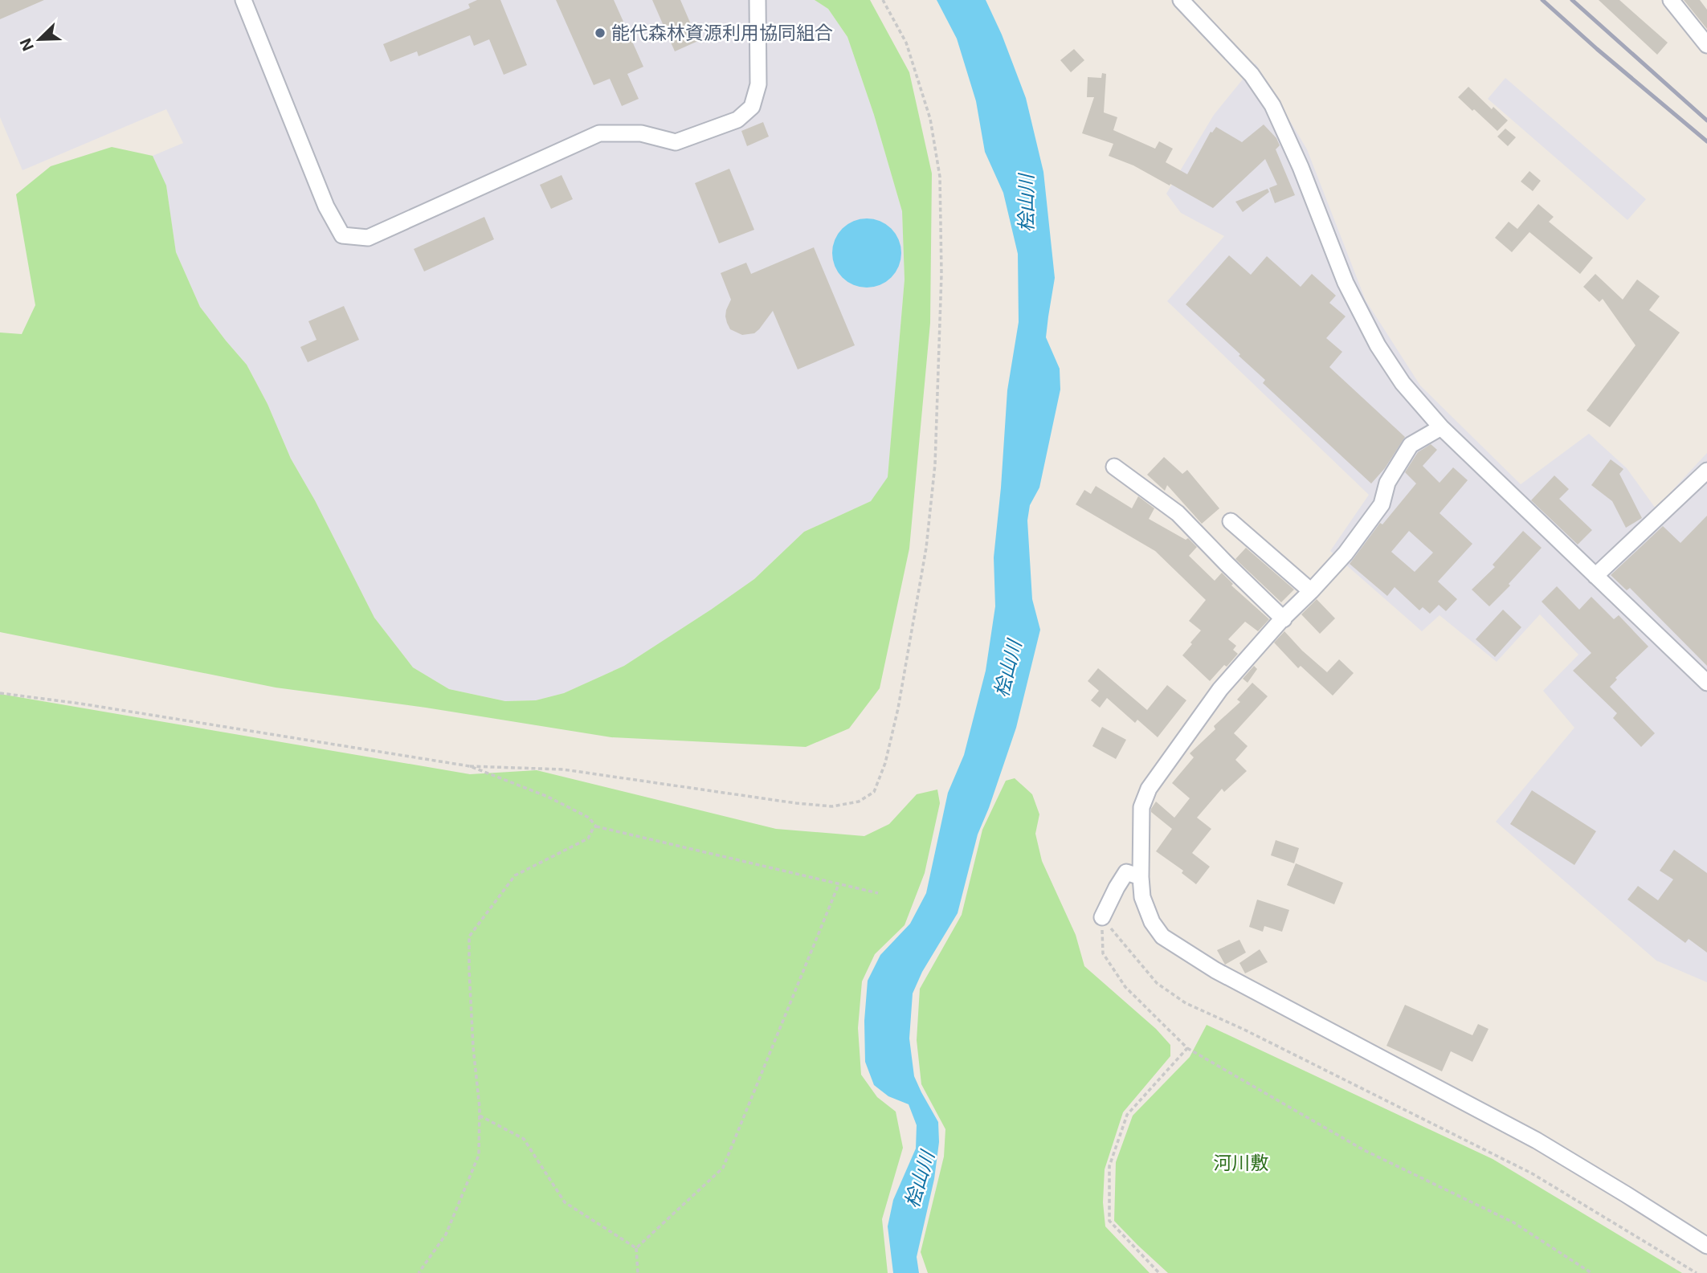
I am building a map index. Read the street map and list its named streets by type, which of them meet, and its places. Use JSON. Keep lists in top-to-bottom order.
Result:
{
  "water": ["桧山川"],
  "parks": ["河川敷"],
  "places": ["能代森林資源利用協同組合"],
  "north": "bottom left"
}
